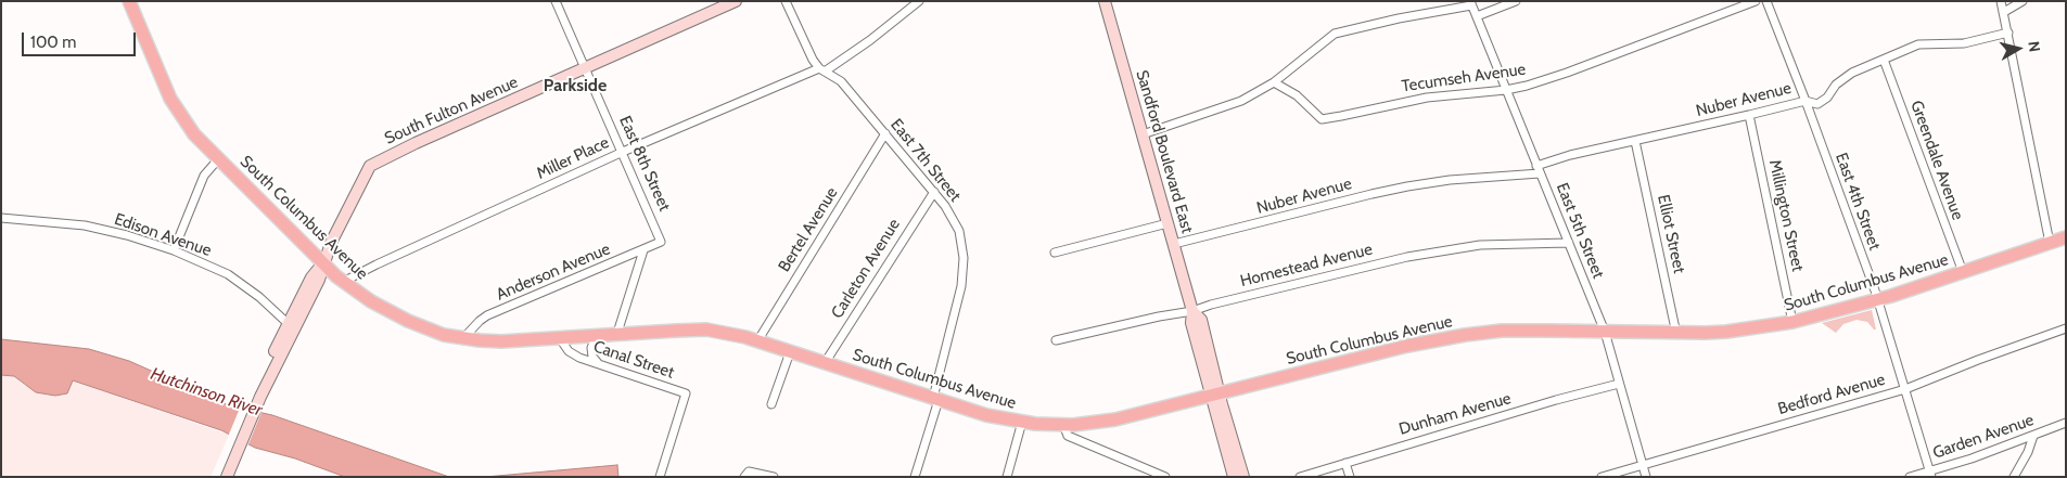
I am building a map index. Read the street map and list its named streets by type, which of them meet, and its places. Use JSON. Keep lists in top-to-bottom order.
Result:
{
  "streets": {
    "main road": ["South Fulton Avenue", "Sandford Boulevard East", "South Columbus Avenue"],
    "street": [
      "Tecumseh Avenue",
      "Nuber Avenue",
      "Miller Place",
      "East 7th Street",
      "Greendale Avenue",
      "East 8th Street",
      "East 4th Street",
      "Millington Street",
      "Bertel Avenue",
      "East 5th Street",
      "Elliot Street",
      "Edison Avenue",
      "Homestead Avenue",
      "Carleton Avenue",
      "Anderson Avenue",
      "Canal Street",
      "Bedford Avenue",
      "Dunham Avenue",
      "Garden Avenue"
    ]
  },
  "crossings": [
    ["Tecumseh Avenue", "East 5th Street"],
    ["Nuber Avenue", "Sandford Boulevard East"],
    ["Nuber Avenue", "Greendale Avenue"],
    ["Nuber Avenue", "East 4th Street"],
    ["Nuber Avenue", "Millington Street"],
    ["Nuber Avenue", "East 5th Street"],
    ["Nuber Avenue", "Elliot Street"],
    ["South Fulton Avenue", "East 8th Street"],
    ["South Fulton Avenue", "South Columbus Avenue"],
    ["South Fulton Avenue", "Edison Avenue"],
    ["Sandford Boulevard East", "South Columbus Avenue"],
    ["Sandford Boulevard East", "Homestead Avenue"],
    ["Miller Place", "East 7th Street"],
    ["Miller Place", "East 8th Street"],
    ["Miller Place", "South Columbus Avenue"],
    ["East 7th Street", "South Columbus Avenue"],
    ["East 7th Street", "Bertel Avenue"],
    ["East 7th Street", "Carleton Avenue"],
    ["Greendale Avenue", "South Columbus Avenue"],
    ["East 8th Street", "Anderson Avenue"],
    ["East 4th Street", "South Columbus Avenue"],
    ["East 4th Street", "Bedford Avenue"],
    ["East 4th Street", "Garden Avenue"],
    ["Millington Street", "South Columbus Avenue"],
    ["South Columbus Avenue", "Bertel Avenue"],
    ["South Columbus Avenue", "East 5th Street"],
    ["South Columbus Avenue", "Elliot Street"],
    ["South Columbus Avenue", "Carleton Avenue"],
    ["South Columbus Avenue", "Anderson Avenue"],
    ["South Columbus Avenue", "Canal Street"],
    ["East 5th Street", "Homestead Avenue"],
    ["East 5th Street", "Bedford Avenue"],
    ["East 5th Street", "Dunham Avenue"]
  ],
  "districts": ["Parkside"],
  "water": ["Hutchinson River"],
  "scale_bar": "100 m",
  "north": "right"
}
